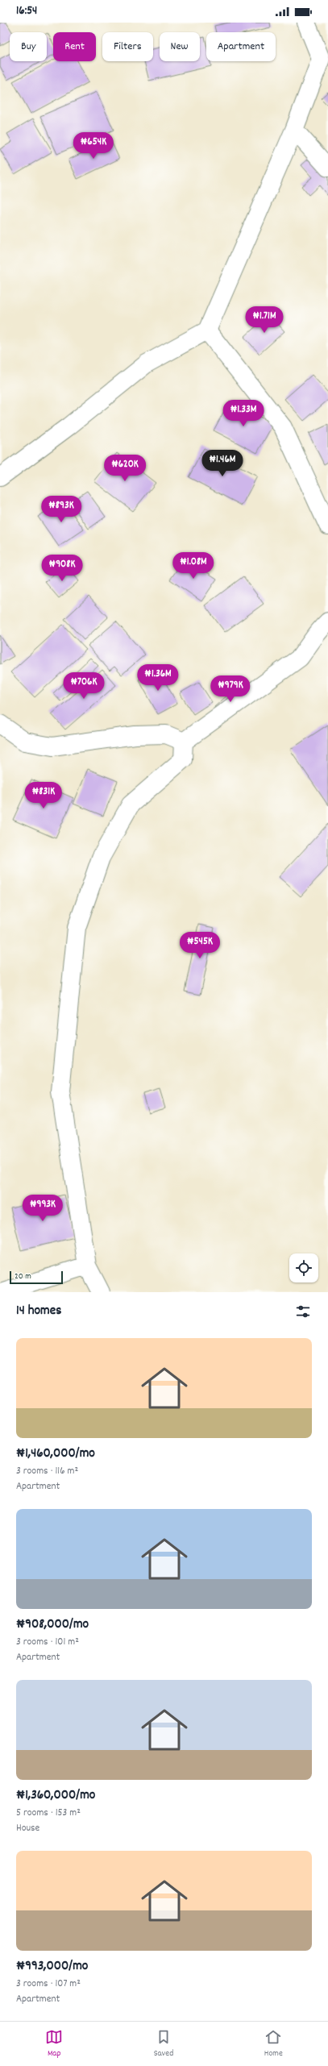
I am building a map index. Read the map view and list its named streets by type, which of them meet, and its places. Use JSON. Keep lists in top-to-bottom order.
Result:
{
  "scale_bar": "20 m",
  "page": {
    "status": "16:54",
    "chip": [
      "Buy",
      "Rent",
      "Filters",
      "New",
      "Apartment"
    ],
    "price": [
      "₦654K",
      "₦1.71M",
      "₦1.33M",
      "₦1.46M",
      "₦620K",
      "₦893K",
      "₦1.08M",
      "₦908K",
      "₦1.36M",
      "₦706K",
      "₦979K",
      "₦831K",
      "₦545K",
      "₦993K"
    ],
    "scale": "20 m",
    "heading": "14 homes",
    "list": [
      {
        "name": "₦1,460,000/mo",
        "note": "3 rooms · 116 m² · Apartment"
      },
      {
        "name": "₦908,000/mo",
        "note": "3 rooms · 101 m² · Apartment"
      },
      {
        "name": "₦1,360,000/mo",
        "note": "5 rooms · 153 m² · House"
      },
      {
        "name": "₦993,000/mo",
        "note": "3 rooms · 107 m² · Apartment"
      }
    ],
    "tabs": ["Map", "Saved", "Home"]
  }
}
